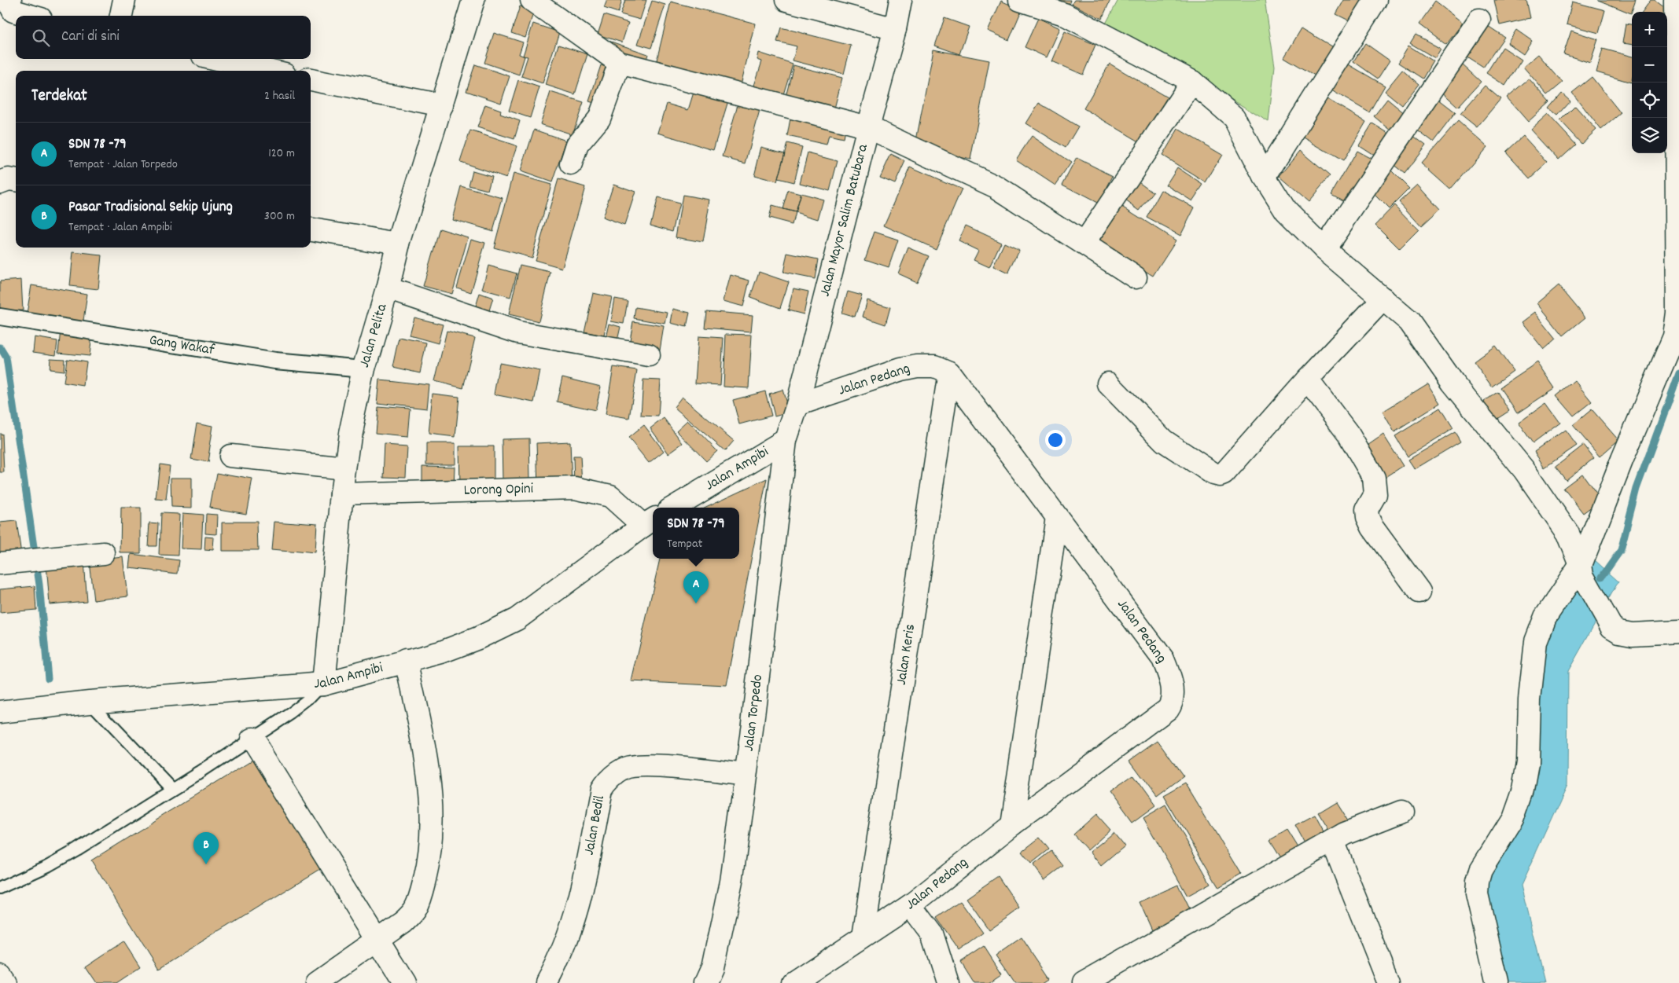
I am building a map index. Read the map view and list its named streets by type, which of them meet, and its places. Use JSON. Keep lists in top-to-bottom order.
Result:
{
  "streets": {
    "street": [
      "Jalan Mayor Salim Batubara",
      "Jalan Pelita",
      "Gang Wakaf",
      "Jalan Pedang",
      "Jalan Ampibi",
      "Lorong Opini",
      "Jalan Keris",
      "Jalan Torpedo",
      "Jalan Bedil"
    ]
  },
  "crossings": [
    ["Jalan Mayor Salim Batubara", "Jalan Pedang"],
    ["Jalan Mayor Salim Batubara", "Jalan Ampibi"],
    ["Jalan Mayor Salim Batubara", "Jalan Torpedo"],
    ["Jalan Pelita", "Gang Wakaf"],
    ["Jalan Pelita", "Jalan Ampibi"],
    ["Jalan Pelita", "Lorong Opini"],
    ["Jalan Pedang", "Jalan Keris"],
    ["Jalan Ampibi", "Lorong Opini"],
    ["Jalan Ampibi", "Jalan Torpedo"],
    ["Jalan Torpedo", "Jalan Bedil"]
  ],
  "page": {
    "map_buttons": ["+", "−"],
    "search": "Cari di sini",
    "heading": ["Terdekat", "2 hasil"],
    "list": [
      {
        "mark": "A",
        "name": "SDN 78 -79",
        "note": "Tempat · Jalan Torpedo",
        "value": "120 m"
      },
      {
        "mark": "B",
        "name": "Pasar Tradisional Sekip Ujung",
        "note": "Tempat · Jalan Ampibi",
        "value": "300 m"
      }
    ],
    "popup": ["SDN 78 -79", "Tempat"],
    "pins": ["A", "B"]
  }
}
